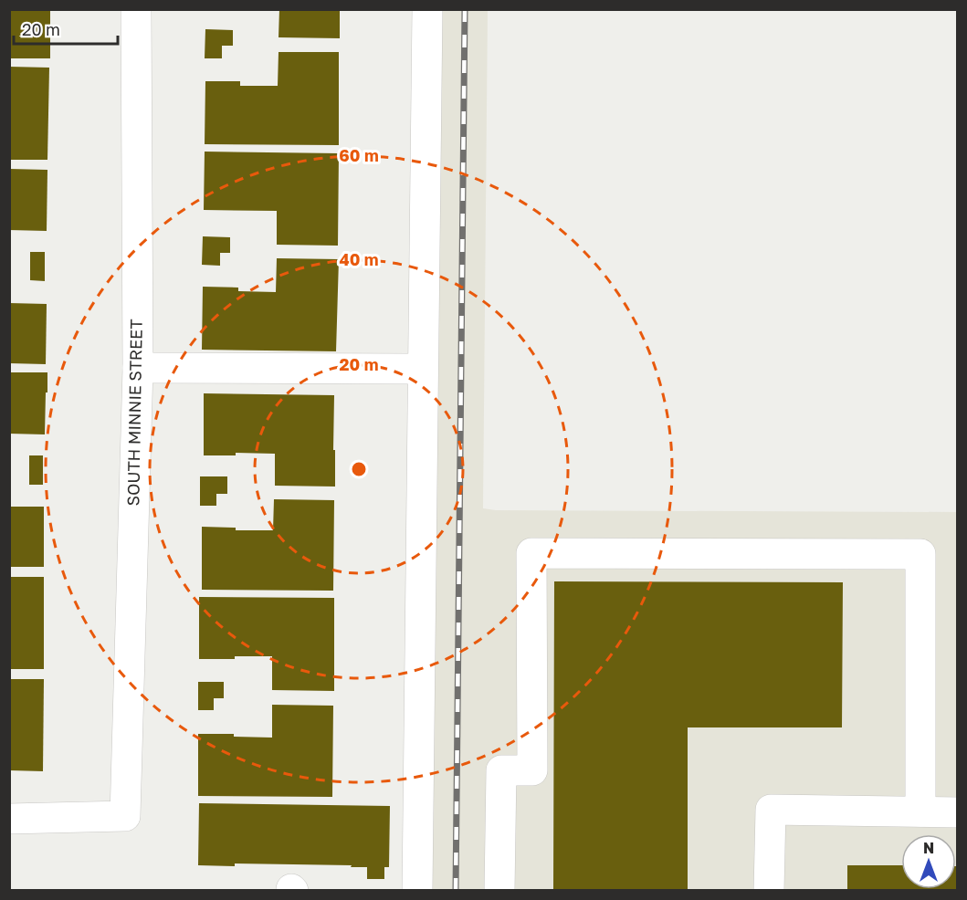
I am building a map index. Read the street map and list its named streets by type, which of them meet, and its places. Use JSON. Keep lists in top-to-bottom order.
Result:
{
  "streets": {
    "street": ["SOUTH MINNIE STREET"]
  },
  "scale_bar": "20 m",
  "north": "top",
  "rings": ["60 m", "40 m", "20 m"]
}
